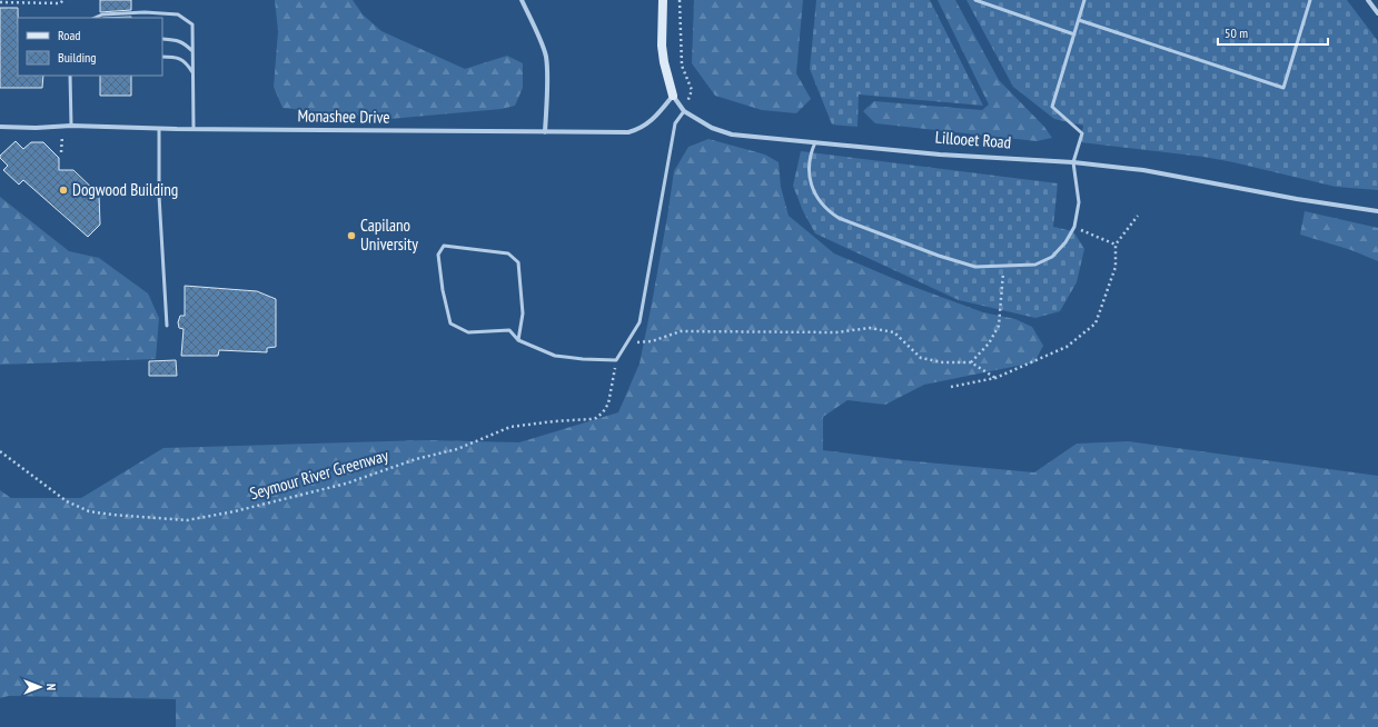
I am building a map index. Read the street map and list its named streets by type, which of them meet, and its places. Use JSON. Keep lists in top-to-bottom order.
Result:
{
  "streets": {
    "street": ["Monashee Drive", "Lillooet Road"],
    "path": ["Seymour River Greenway"]
  },
  "crossings": [
    ["Monashee Drive", "Lillooet Road"]
  ],
  "places": ["Dogwood Building", "Capilano University"],
  "legend": ["Road", "Building"],
  "scale_bar": "50 m",
  "north": "right"
}
